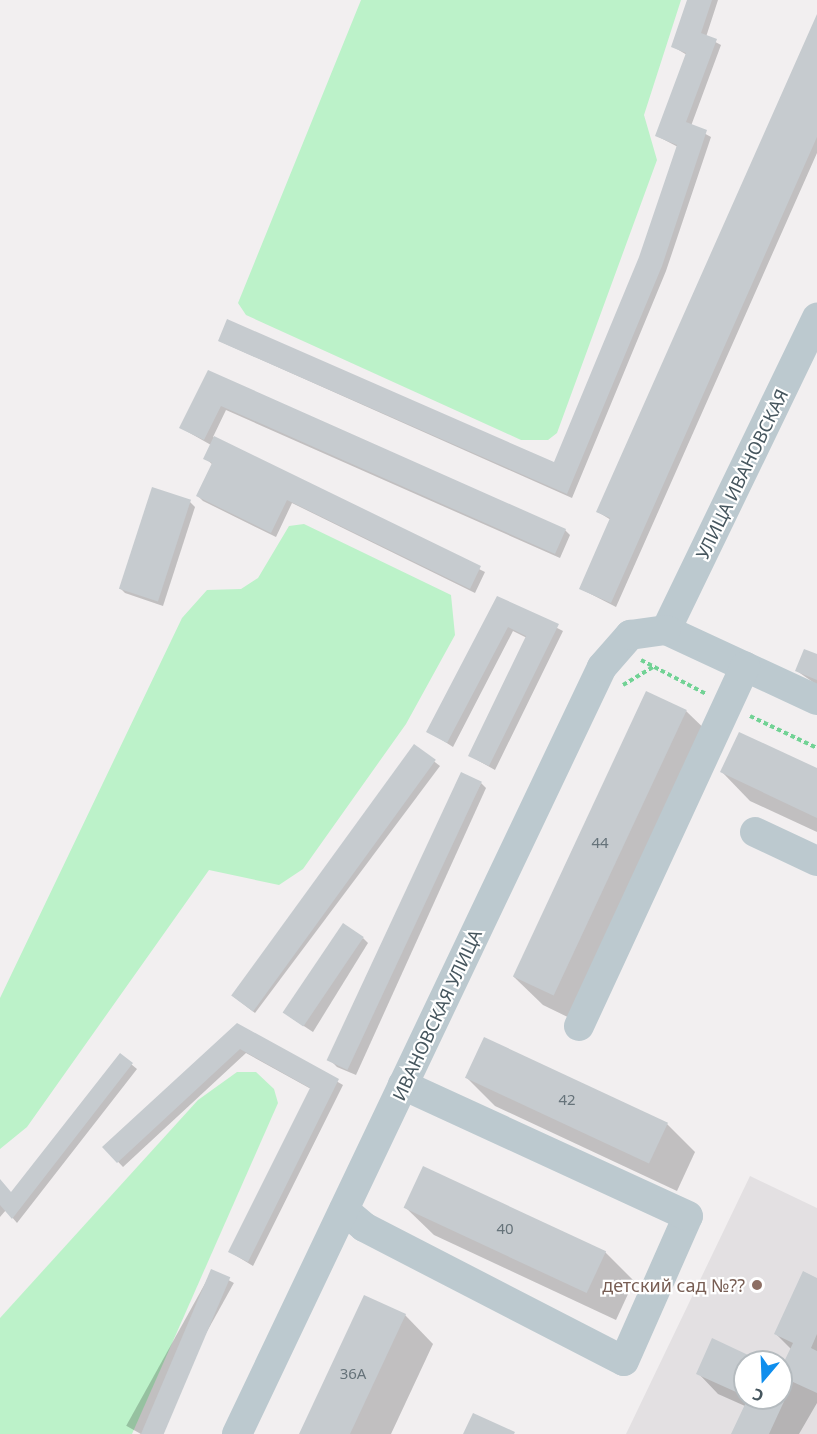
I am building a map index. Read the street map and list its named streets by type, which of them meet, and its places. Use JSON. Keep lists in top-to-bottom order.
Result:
{
  "streets": {
    "street": ["УЛИЦА ИВАНОВСКАЯ", "ИВАНОВСКАЯ УЛИЦА"]
  },
  "crossings": [
    ["УЛИЦА ИВАНОВСКАЯ", "ИВАНОВСКАЯ УЛИЦА"]
  ],
  "places": ["детский сад №??"],
  "house_numbers": [
    "44",
    "42",
    "40",
    "36А"
  ],
  "north": "bottom"
}
